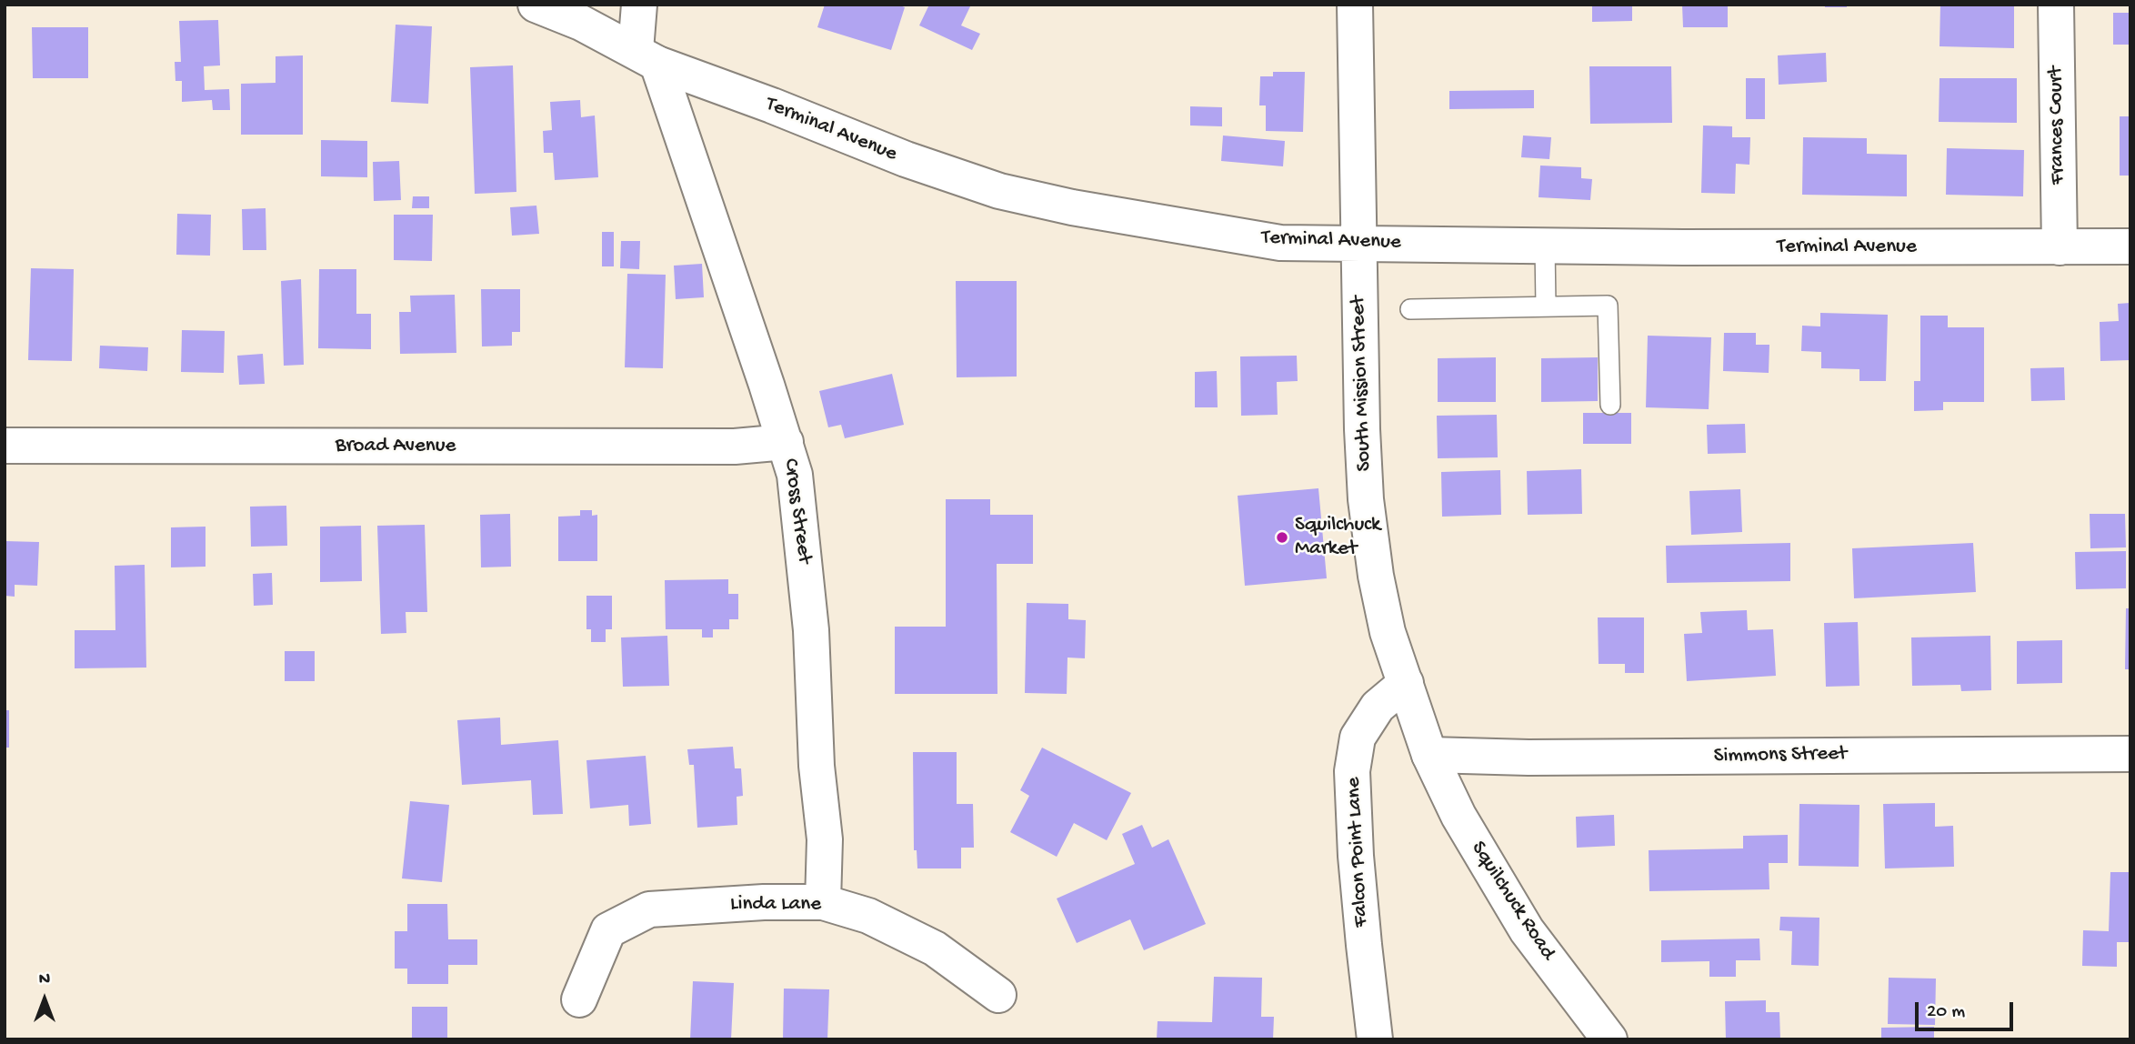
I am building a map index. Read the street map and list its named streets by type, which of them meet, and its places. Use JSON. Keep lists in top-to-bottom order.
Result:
{
  "streets": {
    "street": [
      "Frances Court",
      "Terminal Avenue",
      "South Mission Street",
      "Broad Avenue",
      "Cross Street",
      "Simmons Street",
      "Falcon Point Lane",
      "Squilchuck Road",
      "Linda Lane"
    ]
  },
  "crossings": [
    ["Frances Court", "Terminal Avenue"],
    ["Terminal Avenue", "South Mission Street"],
    ["Terminal Avenue", "Cross Street"],
    ["South Mission Street", "Simmons Street"],
    ["South Mission Street", "Falcon Point Lane"],
    ["South Mission Street", "Squilchuck Road"],
    ["Broad Avenue", "Cross Street"],
    ["Cross Street", "Linda Lane"],
    ["Simmons Street", "Squilchuck Road"]
  ],
  "places": ["Squilchuck Market"],
  "scale_bar": "20 m",
  "north": "top"
}
